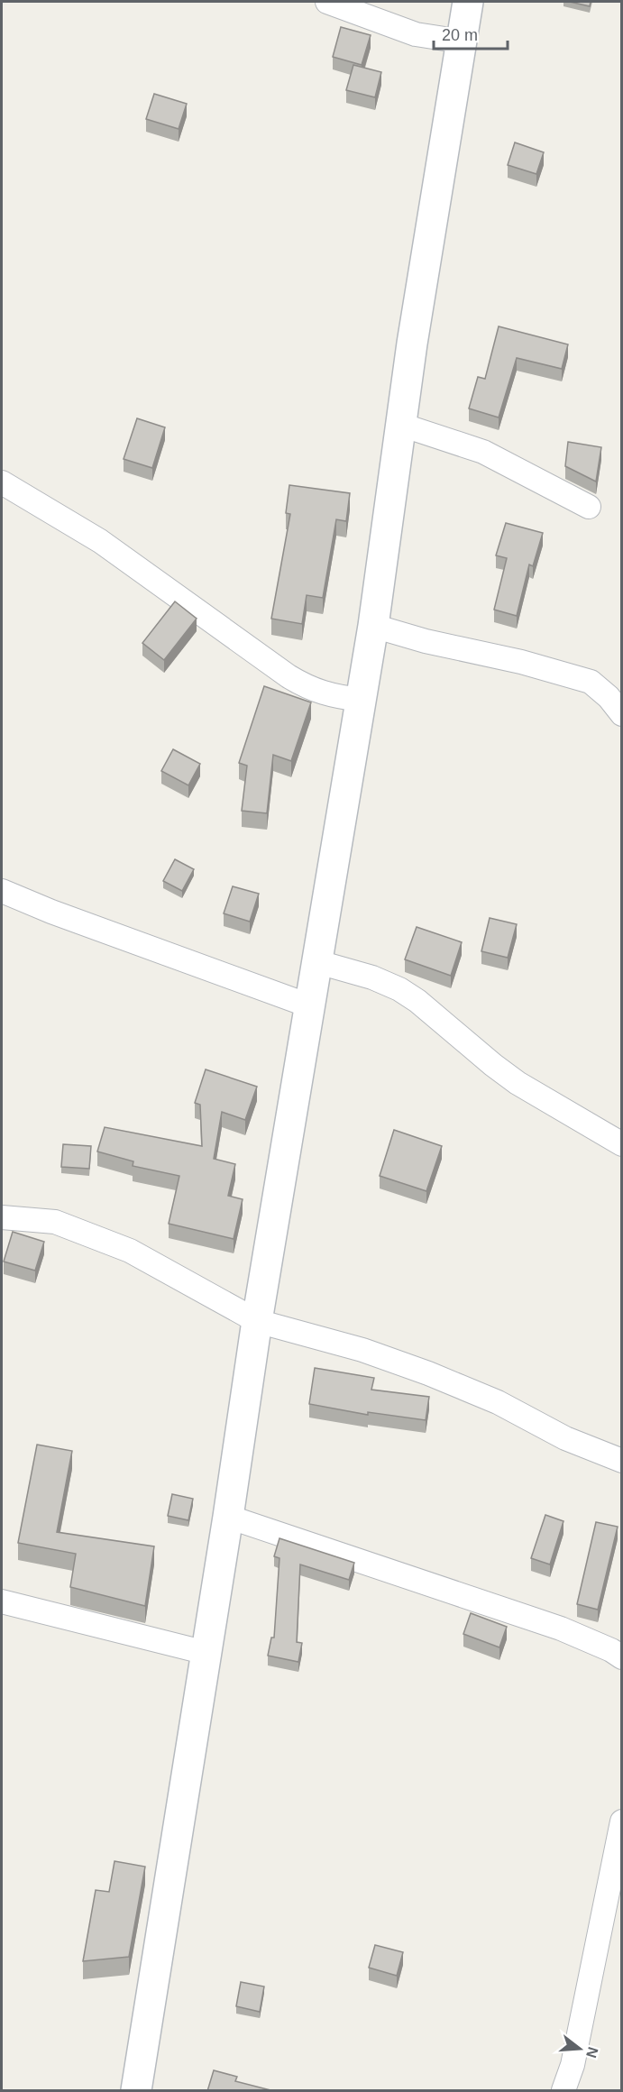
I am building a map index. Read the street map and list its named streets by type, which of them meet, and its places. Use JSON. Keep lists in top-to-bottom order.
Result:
{
  "scale_bar": "20 m",
  "north": "right"
}
